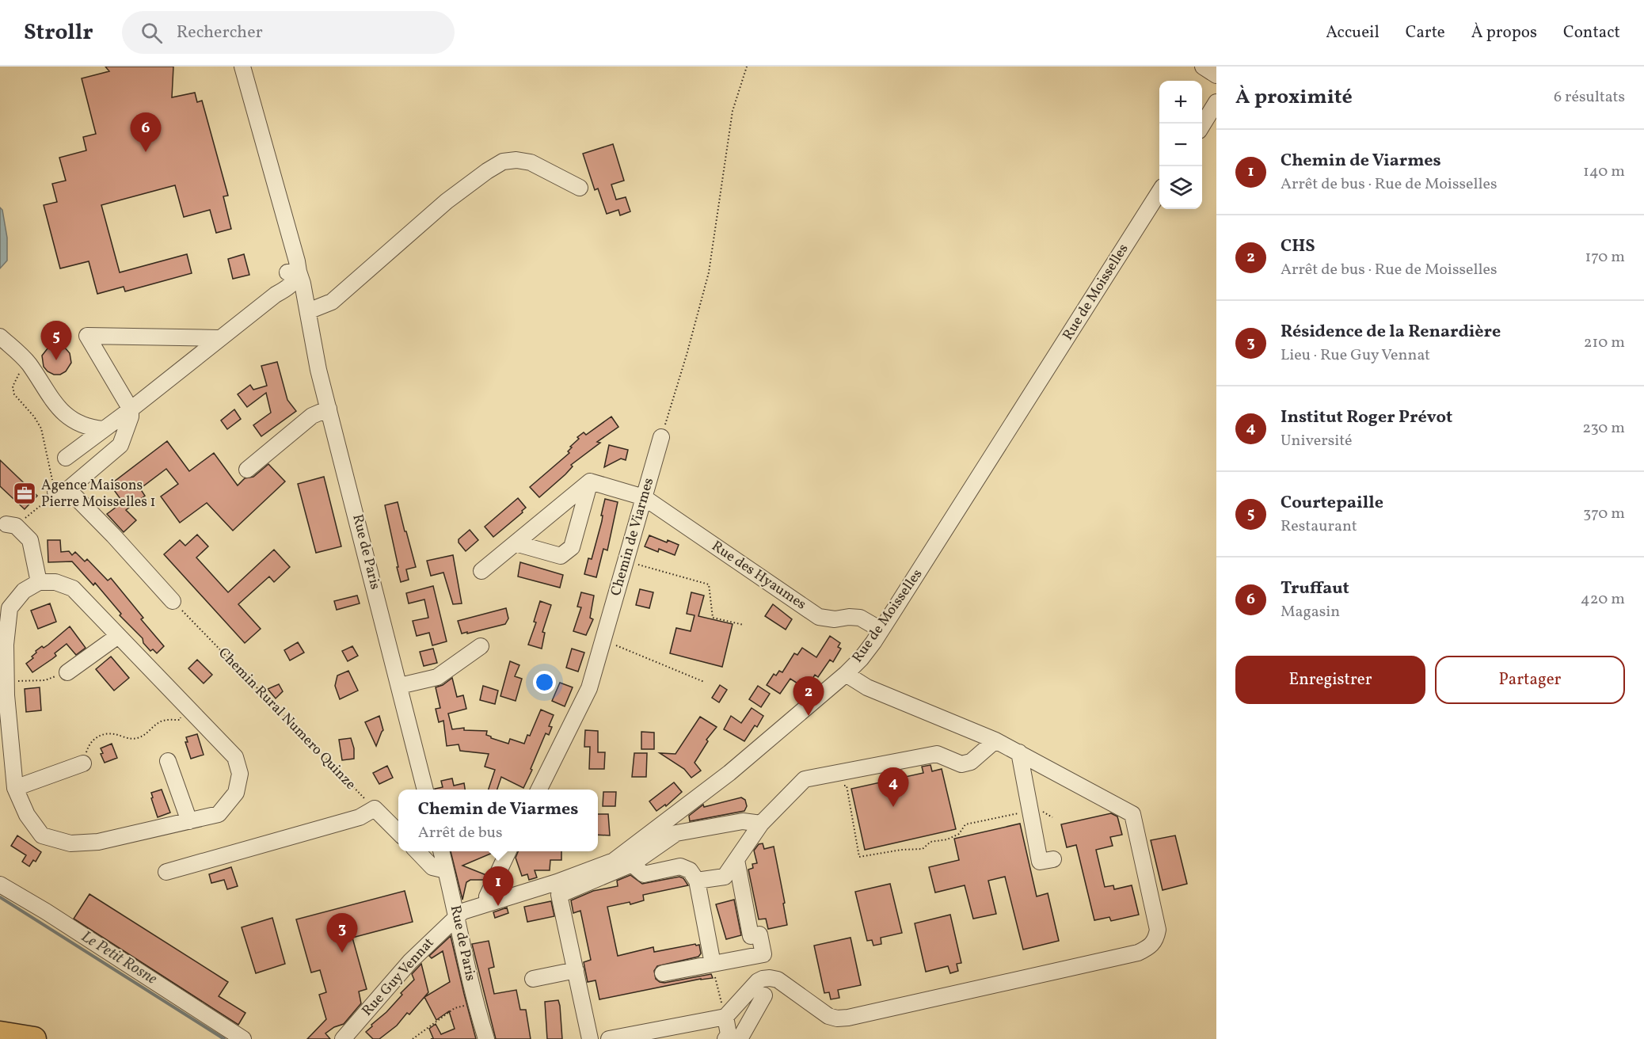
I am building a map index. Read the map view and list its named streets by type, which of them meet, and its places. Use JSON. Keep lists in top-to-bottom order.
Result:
{
  "streets": {
    "street": [
      "Rue de Moisselles",
      "Chemin de Viarmes",
      "Rue de Paris",
      "Rue des Hyaumes",
      "Rue Guy Vennat"
    ],
    "path": ["Chemin Rural Numero Quinze"]
  },
  "crossings": [
    ["Rue de Moisselles", "Rue de Paris"],
    ["Rue de Moisselles", "Rue des Hyaumes"],
    ["Rue de Moisselles", "Rue Guy Vennat"],
    ["Chemin de Viarmes", "Rue des Hyaumes"],
    ["Rue de Paris", "Rue Guy Vennat"]
  ],
  "water": ["Le Petit Rosne"],
  "places": {
    "office": ["Agence Maisons Pierre Moisselles 1"]
  },
  "page": {
    "header": "Strollr",
    "search": "Rechercher",
    "nav": [
      "Accueil",
      "Carte",
      "À propos",
      "Contact"
    ],
    "heading": ["À proximité", "6 résultats"],
    "map_buttons": ["+", "−"],
    "pins": [
      "6",
      "5",
      "2",
      "4",
      "1",
      "3"
    ],
    "list": [
      {
        "mark": "1",
        "name": "Chemin de Viarmes",
        "note": "Arrêt de bus · Rue de Moisselles",
        "value": "140 m"
      },
      {
        "mark": "2",
        "name": "CHS",
        "note": "Arrêt de bus · Rue de Moisselles",
        "value": "170 m"
      },
      {
        "mark": "3",
        "name": "Résidence de la Renardière",
        "note": "Lieu · Rue Guy Vennat",
        "value": "210 m"
      },
      {
        "mark": "4",
        "name": "Institut Roger Prévot",
        "note": "Université",
        "value": "230 m"
      },
      {
        "mark": "5",
        "name": "Courtepaille",
        "note": "Restaurant",
        "value": "370 m"
      },
      {
        "mark": "6",
        "name": "Truffaut",
        "note": "Magasin",
        "value": "420 m"
      }
    ],
    "buttons": ["Enregistrer", "Partager"],
    "popup": ["Chemin de Viarmes", "Arrêt de bus"]
  }
}
